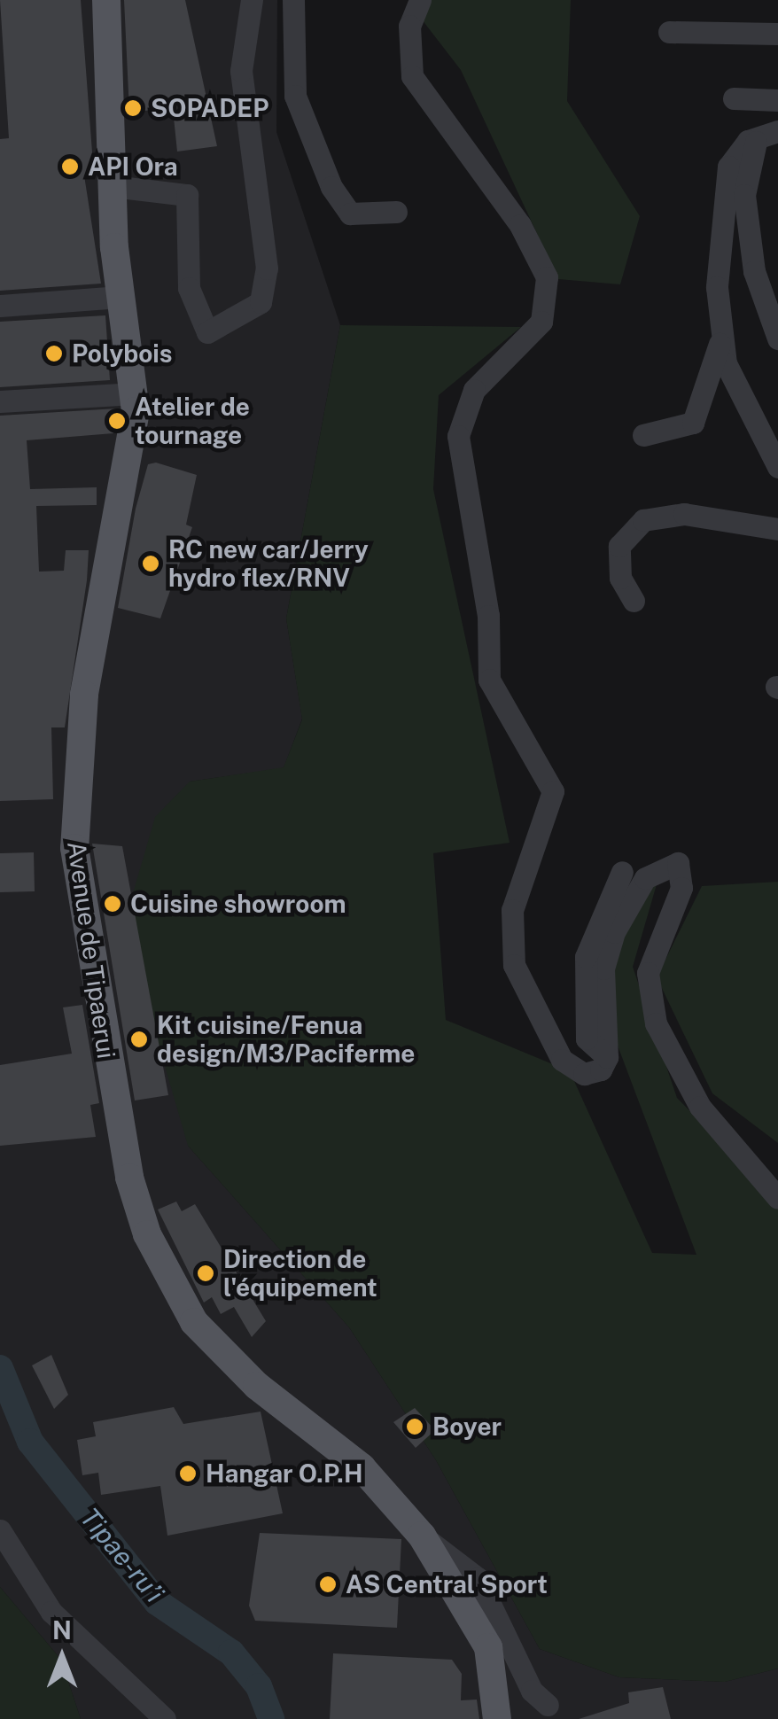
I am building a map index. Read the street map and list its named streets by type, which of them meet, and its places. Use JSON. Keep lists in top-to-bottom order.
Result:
{
  "streets": {
    "main road": ["Avenue de Tipaerui"]
  },
  "water": ["Tipae-ru’i"],
  "places": [
    "SOPADEP",
    "API Ora",
    "Polybois",
    "Atelier de tournage",
    "RC new car/Jerry hydro flex/RNV",
    "Cuisine showroom",
    "Kit cuisine/Fenua design/M3/Paciferme",
    "Direction de l'équipement",
    "Boyer",
    "Hangar O.P.H",
    "AS Central Sport"
  ],
  "north": "top"
}
